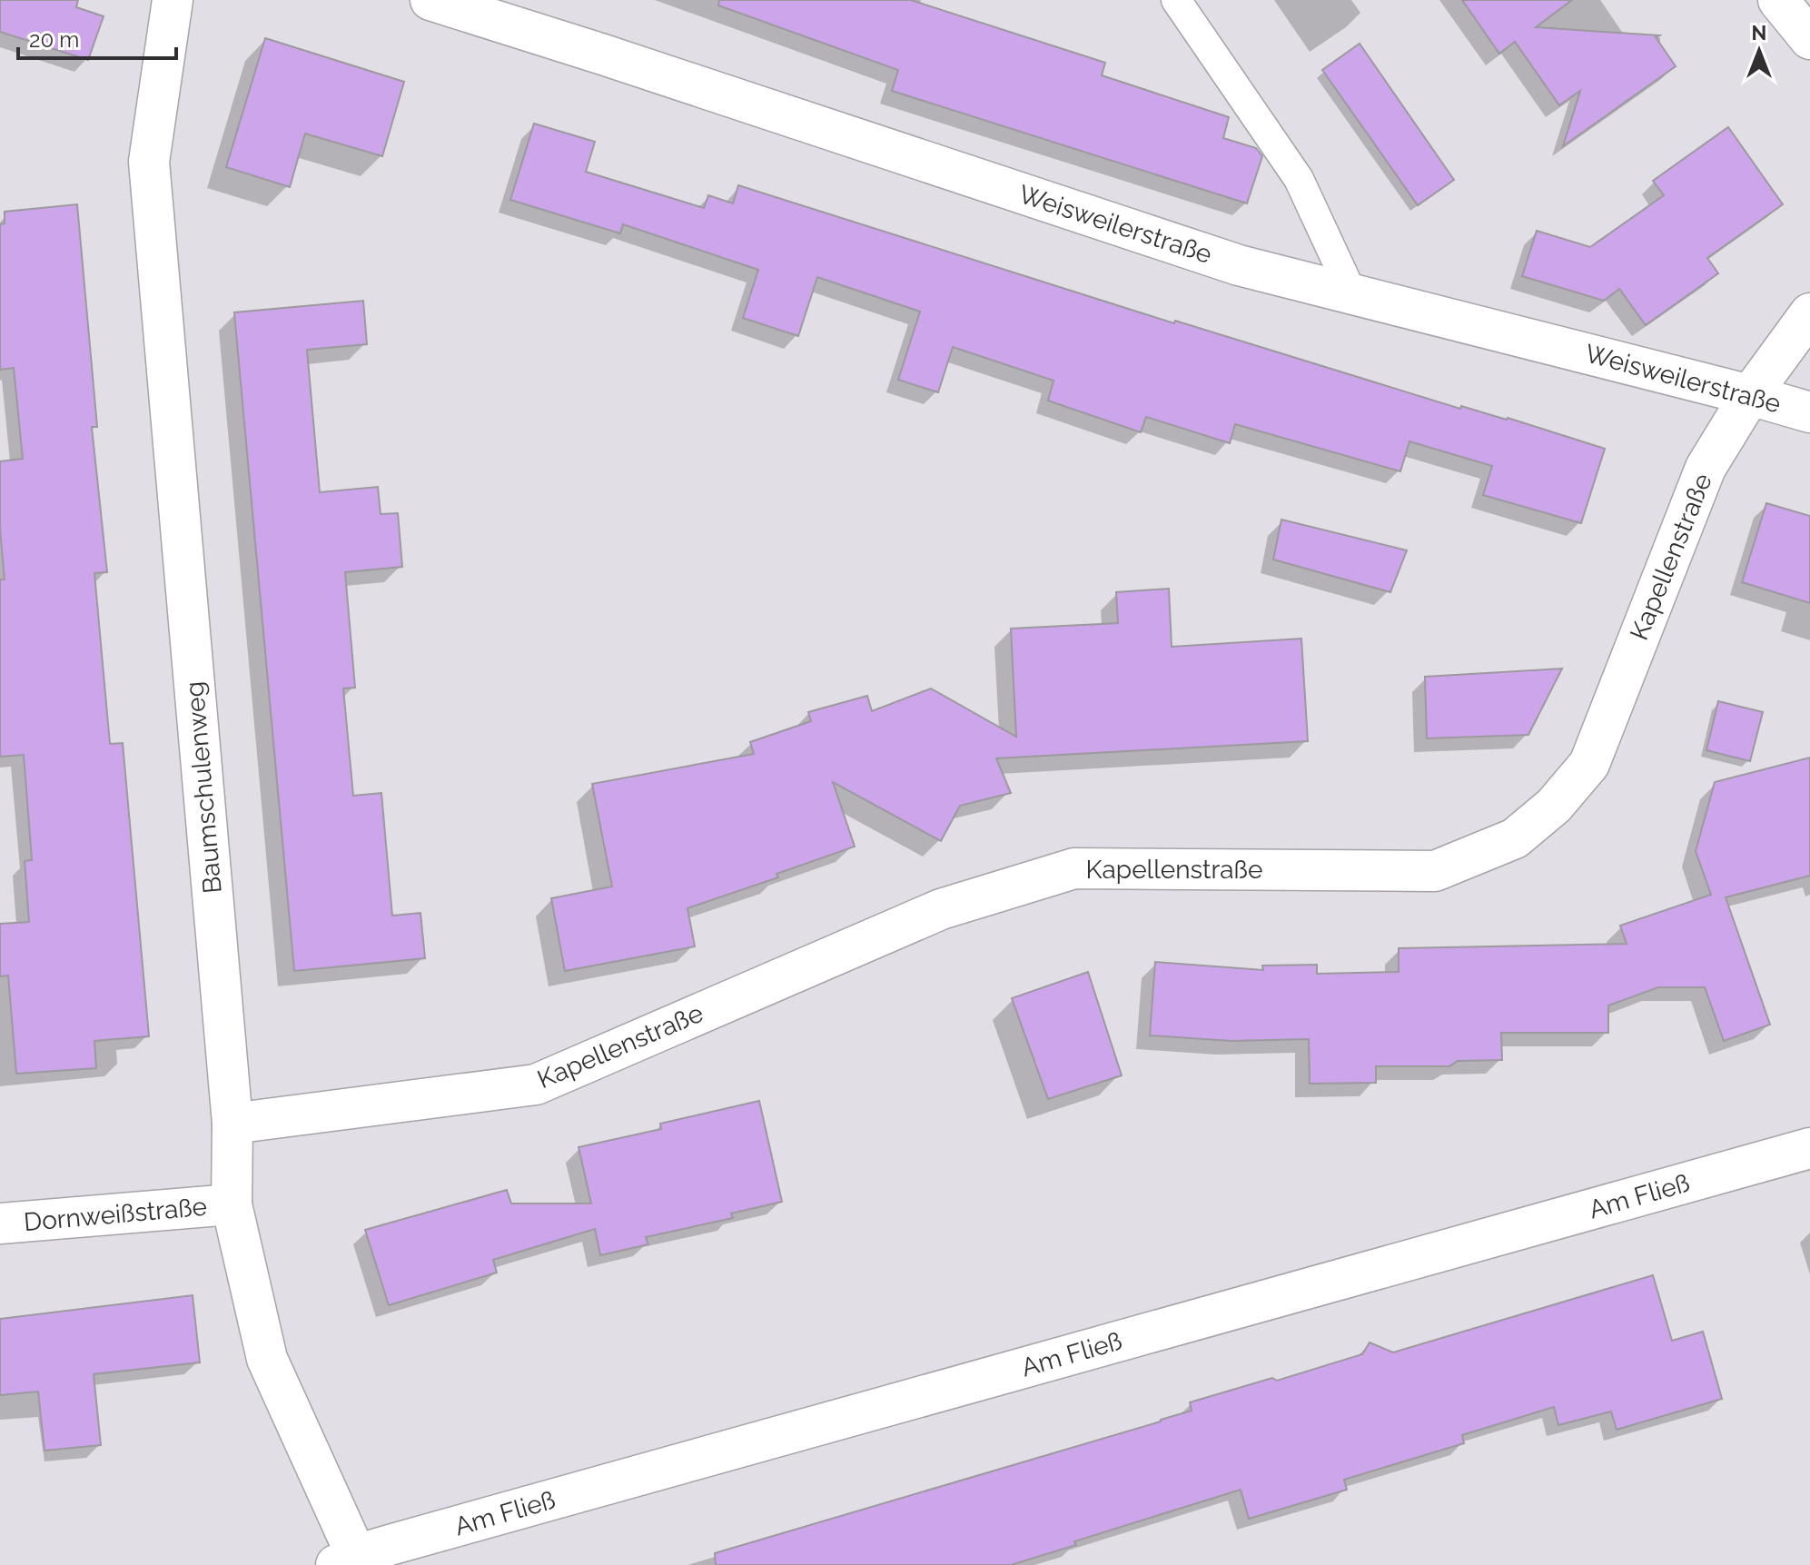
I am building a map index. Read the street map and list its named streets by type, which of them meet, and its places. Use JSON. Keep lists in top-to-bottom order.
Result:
{
  "streets": {
    "street": [
      "Weisweilerstraße",
      "Kapellenstraße",
      "Baumschulenweg",
      "Am Fließ",
      "Dornweißstraße"
    ]
  },
  "crossings": [
    ["Weisweilerstraße", "Kapellenstraße"],
    ["Kapellenstraße", "Baumschulenweg"],
    ["Baumschulenweg", "Am Fließ"],
    ["Baumschulenweg", "Dornweißstraße"]
  ],
  "scale_bar": "20 m",
  "north": "top"
}
